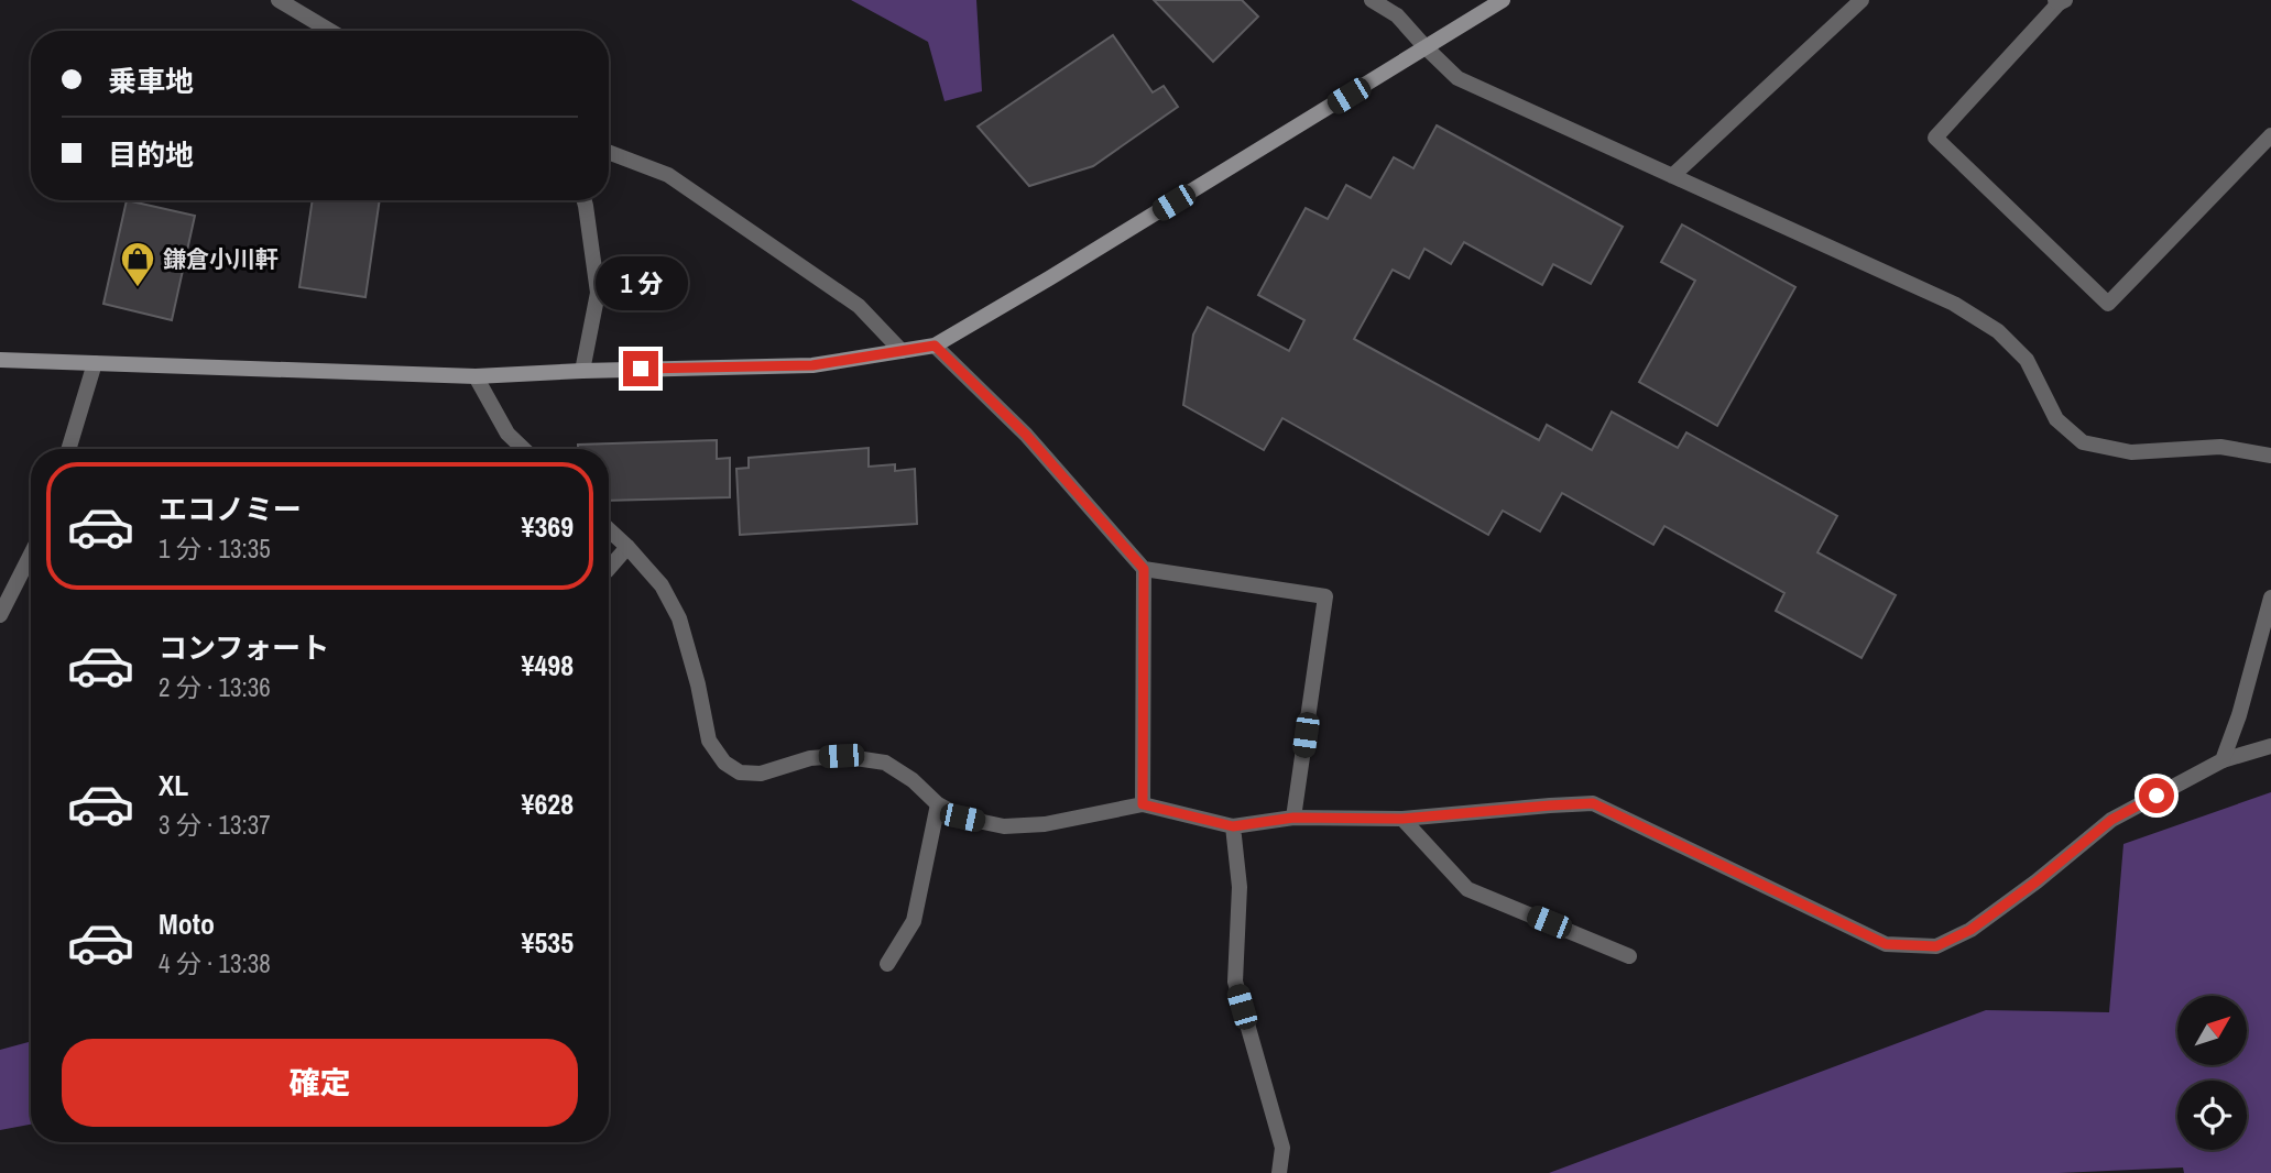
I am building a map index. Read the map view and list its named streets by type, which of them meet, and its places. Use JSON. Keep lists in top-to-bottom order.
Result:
{
  "places": {
    "shop": ["鎌倉小川軒"]
  },
  "north": "top right",
  "page": {
    "banner": ["乗車地", "目的地"],
    "bubble": "1 分",
    "list": [
      {
        "name": "エコノミー",
        "note": "1 分 · 13:35",
        "value": "¥369"
      },
      {
        "name": "コンフォート",
        "note": "2 分 · 13:36",
        "value": "¥498"
      },
      {
        "name": "XL",
        "note": "3 分 · 13:37",
        "value": "¥628"
      },
      {
        "name": "Moto",
        "note": "4 分 · 13:38",
        "value": "¥535"
      }
    ],
    "buttons": "確定"
  }
}
